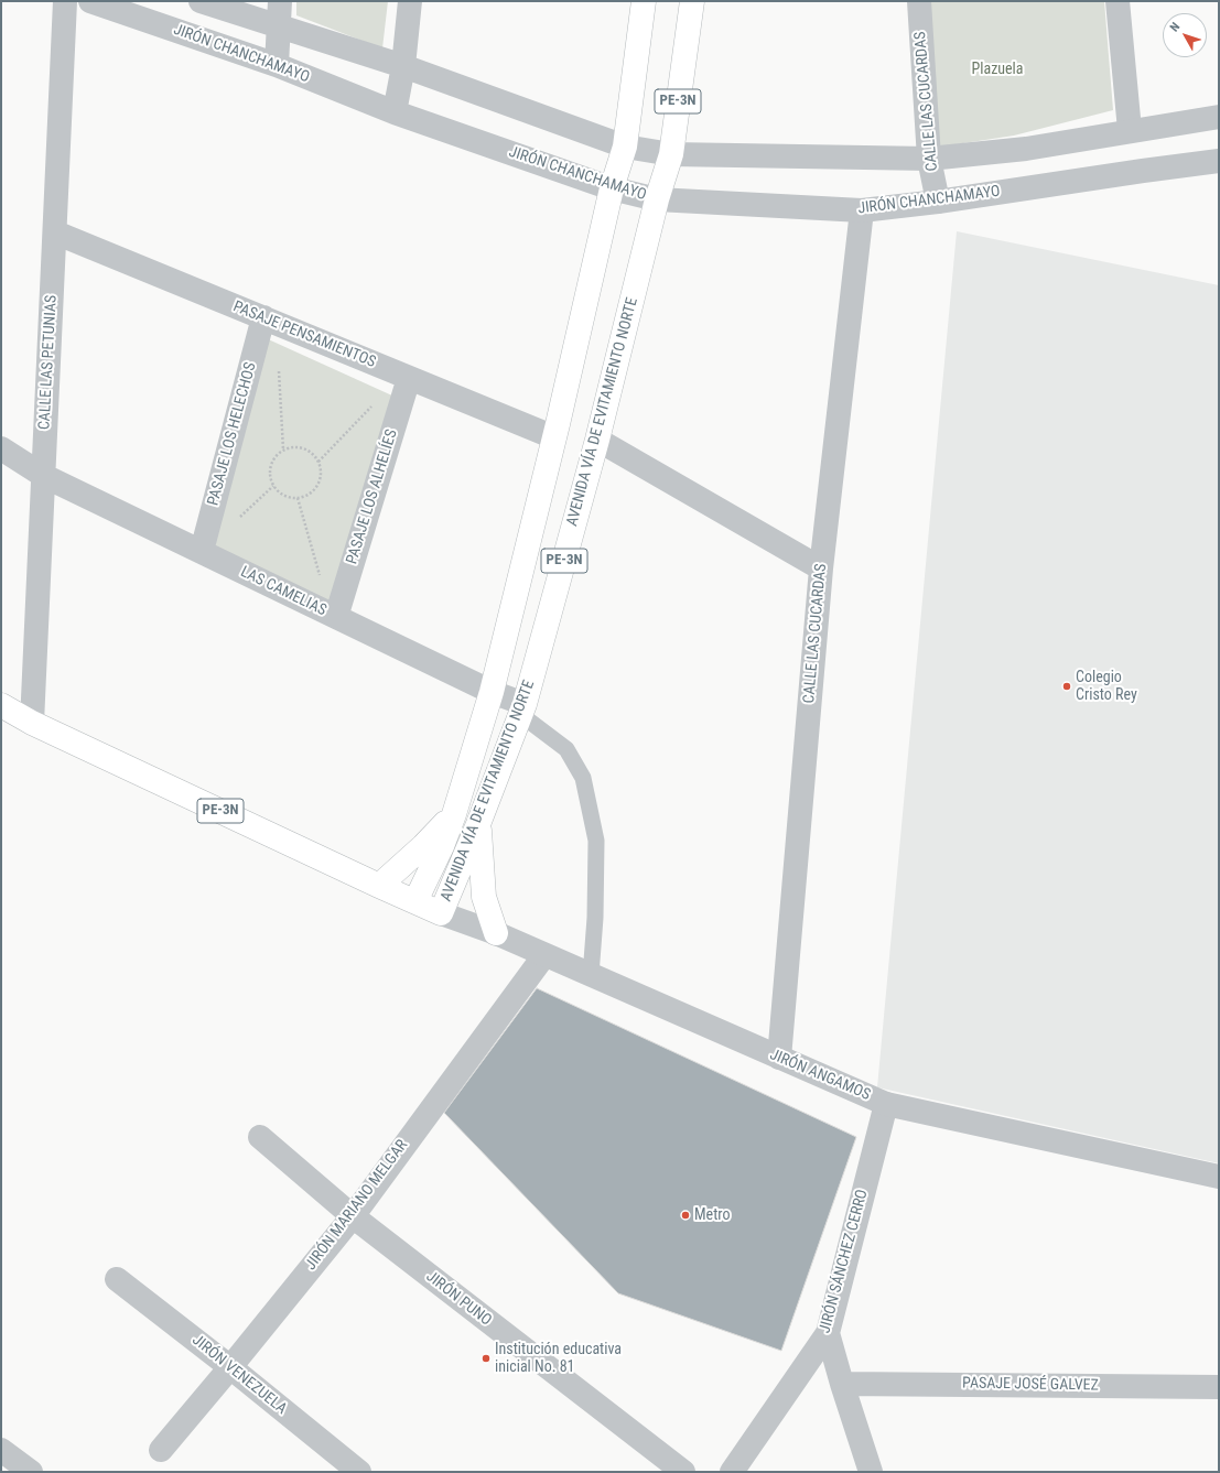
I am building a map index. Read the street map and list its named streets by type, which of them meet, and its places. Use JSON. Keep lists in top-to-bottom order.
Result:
{
  "streets": {
    "highway": ["PE-3N", "AVENIDA VÍA DE EVITAMIENTO NORTE"],
    "street": [
      "JIRÓN CHANCHAMAYO",
      "CALLE LAS CUCARDAS",
      "PASAJE PENSAMIENTOS",
      "CALLE LAS PETUNIAS",
      "PASAJE LOS HELECHOS",
      "PASAJE LOS ALHELÍES",
      "LAS CAMELIAS",
      "JIRÓN ANGAMOS",
      "JIRÓN MARIANO MELGAR",
      "JIRÓN SÁNCHEZ CERRO",
      "JIRÓN PUNO",
      "JIRÓN VENEZUELA",
      "PASAJE JOSÉ GALVEZ"
    ]
  },
  "crossings": [
    ["JIRÓN CHANCHAMAYO", "CALLE LAS CUCARDAS"],
    ["JIRÓN CHANCHAMAYO", "AVENIDA VÍA DE EVITAMIENTO NORTE"],
    ["PE-3N", "CALLE LAS PETUNIAS"],
    ["PE-3N", "AVENIDA VÍA DE EVITAMIENTO NORTE"],
    ["PE-3N", "JIRÓN ANGAMOS"],
    ["CALLE LAS CUCARDAS", "JIRÓN ANGAMOS"],
    ["PASAJE PENSAMIENTOS", "CALLE LAS PETUNIAS"],
    ["PASAJE PENSAMIENTOS", "AVENIDA VÍA DE EVITAMIENTO NORTE"],
    ["PASAJE PENSAMIENTOS", "PASAJE LOS HELECHOS"],
    ["PASAJE PENSAMIENTOS", "PASAJE LOS ALHELÍES"],
    ["CALLE LAS PETUNIAS", "LAS CAMELIAS"],
    ["AVENIDA VÍA DE EVITAMIENTO NORTE", "LAS CAMELIAS"],
    ["AVENIDA VÍA DE EVITAMIENTO NORTE", "JIRÓN ANGAMOS"],
    ["PASAJE LOS HELECHOS", "LAS CAMELIAS"],
    ["PASAJE LOS ALHELÍES", "LAS CAMELIAS"],
    ["JIRÓN ANGAMOS", "JIRÓN MARIANO MELGAR"],
    ["JIRÓN ANGAMOS", "JIRÓN SÁNCHEZ CERRO"],
    ["JIRÓN MARIANO MELGAR", "JIRÓN PUNO"],
    ["JIRÓN MARIANO MELGAR", "JIRÓN VENEZUELA"]
  ],
  "parks": ["Plazuela"],
  "places": ["Colegio Cristo Rey", "Metro", "Institución educativa inicial No. 81"],
  "north": "top left"
}
